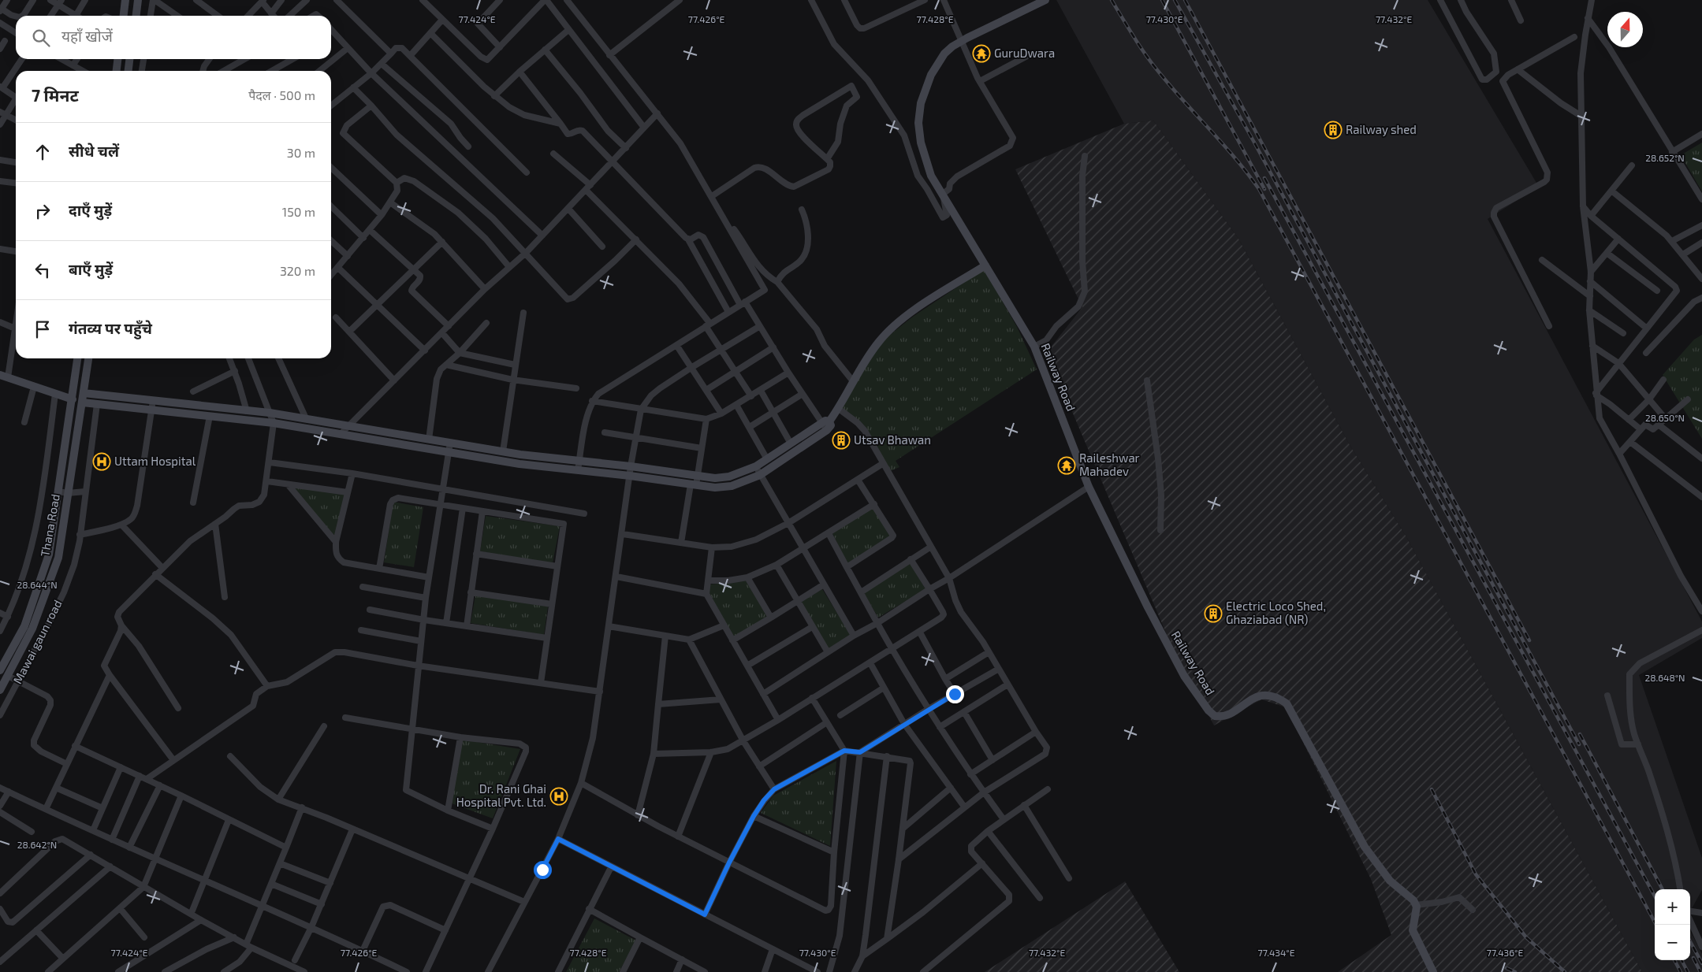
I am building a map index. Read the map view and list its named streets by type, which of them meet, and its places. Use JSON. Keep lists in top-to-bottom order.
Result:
{
  "streets": {
    "street": ["Railway Road", "Thana Road", "Mawai gaun road"]
  },
  "places": {
    "temple": ["GuruDwara", "Raileshwar Mahadev"],
    "building": ["Railway shed", "Utsav Bhawan", "Electric Loco Shed, Ghaziabad (NR)"],
    "hospital": ["Uttam Hospital", "Dr. Rani Ghai Hospital Pvt. Ltd."]
  },
  "north": "top",
  "page": {
    "search": "यहाँ खोजें",
    "heading": ["7 मिनट", "पैदल · 500 m"],
    "list": [
      ["सीधे चलें", "30 m"],
      ["दाएँ मुड़ें", "150 m"],
      ["बाएँ मुड़ें", "320 m"],
      "गंतव्य पर पहुँचे"
    ],
    "map_buttons": ["+", "−"]
  },
  "coordinates": [
    "77.424°E",
    "77.426°E",
    "77.428°E",
    "77.430°E",
    "77.432°E",
    "28.652°N",
    "28.650°N",
    "28.644°N",
    "28.648°N",
    "28.642°N",
    "77.434°E",
    "77.436°E"
  ]
}
